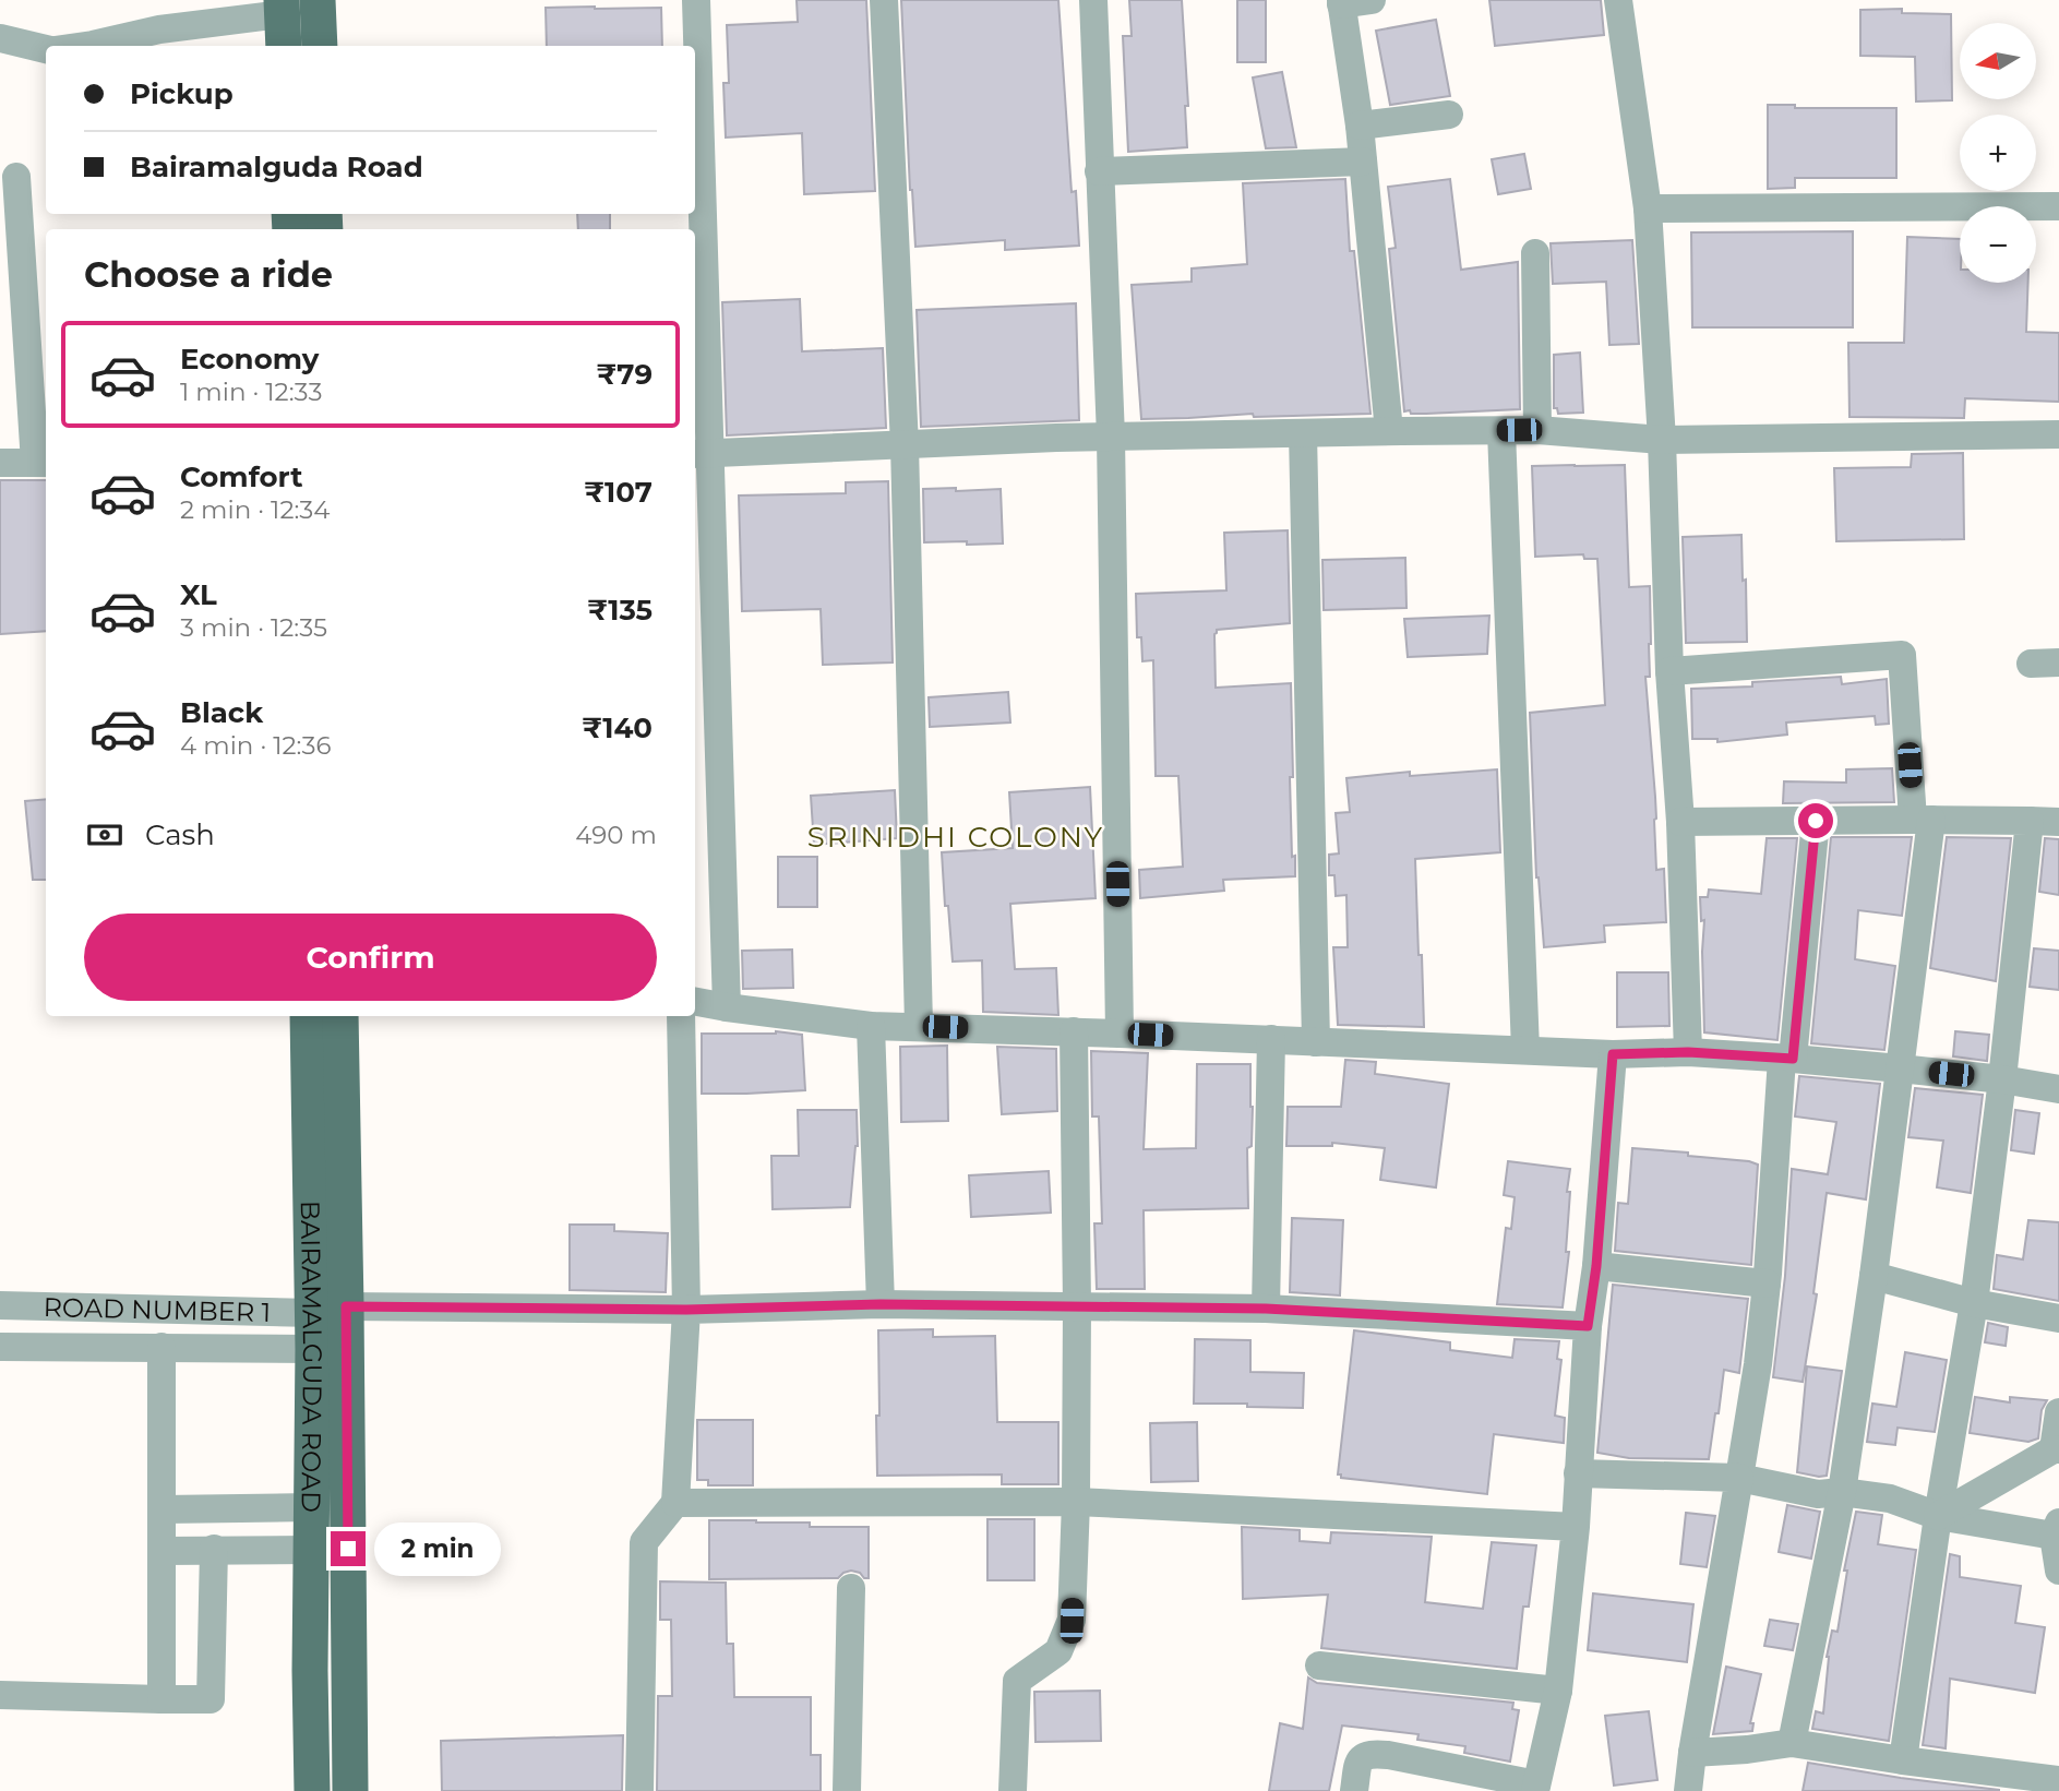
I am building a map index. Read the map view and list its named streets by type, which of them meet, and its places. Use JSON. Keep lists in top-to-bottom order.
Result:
{
  "streets": {
    "main road": ["BAIRAMALGUDA ROAD"],
    "street": ["ROAD NUMBER 1"]
  },
  "crossings": [
    ["ROAD NUMBER 1", "BAIRAMALGUDA ROAD"]
  ],
  "districts": ["SRINIDHI COLONY"],
  "north": "left",
  "page": {
    "map_buttons": ["+", "−"],
    "banner": ["Pickup", "Bairamalguda Road"],
    "heading": "Choose a ride",
    "list": [
      {
        "name": "Economy",
        "note": "1 min · 12:33",
        "value": "₹79"
      },
      {
        "name": "Comfort",
        "note": "2 min · 12:34",
        "value": "₹107"
      },
      {
        "name": "XL",
        "note": "3 min · 12:35",
        "value": "₹135"
      },
      {
        "name": "Black",
        "note": "4 min · 12:36",
        "value": "₹140"
      }
    ],
    "pay": ["Cash", "490 m"],
    "buttons": "Confirm",
    "bubble": "2 min"
  }
}
